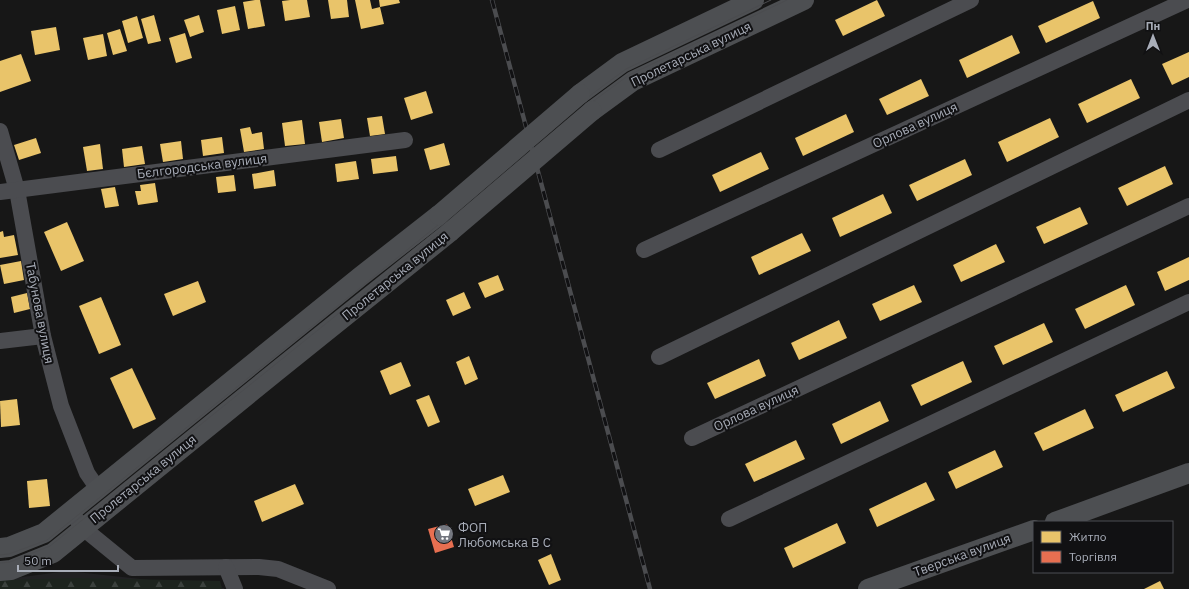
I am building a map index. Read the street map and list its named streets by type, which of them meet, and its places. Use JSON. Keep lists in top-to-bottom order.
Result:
{
  "streets": {
    "main road": ["Пролетарська вулиця", "Тверська вулиця"],
    "street": ["Орлова вулиця", "Бєлгородська вулиця", "Табунова вулиця"]
  },
  "crossings": [
    ["Пролетарська вулиця", "Табунова вулиця"],
    ["Бєлгородська вулиця", "Табунова вулиця"]
  ],
  "places": {
    "supermarket": ["ФОП Любомська В С"]
  },
  "legend": ["Житло", "Торгівля"],
  "scale_bar": "50 m",
  "north": "top"
}
